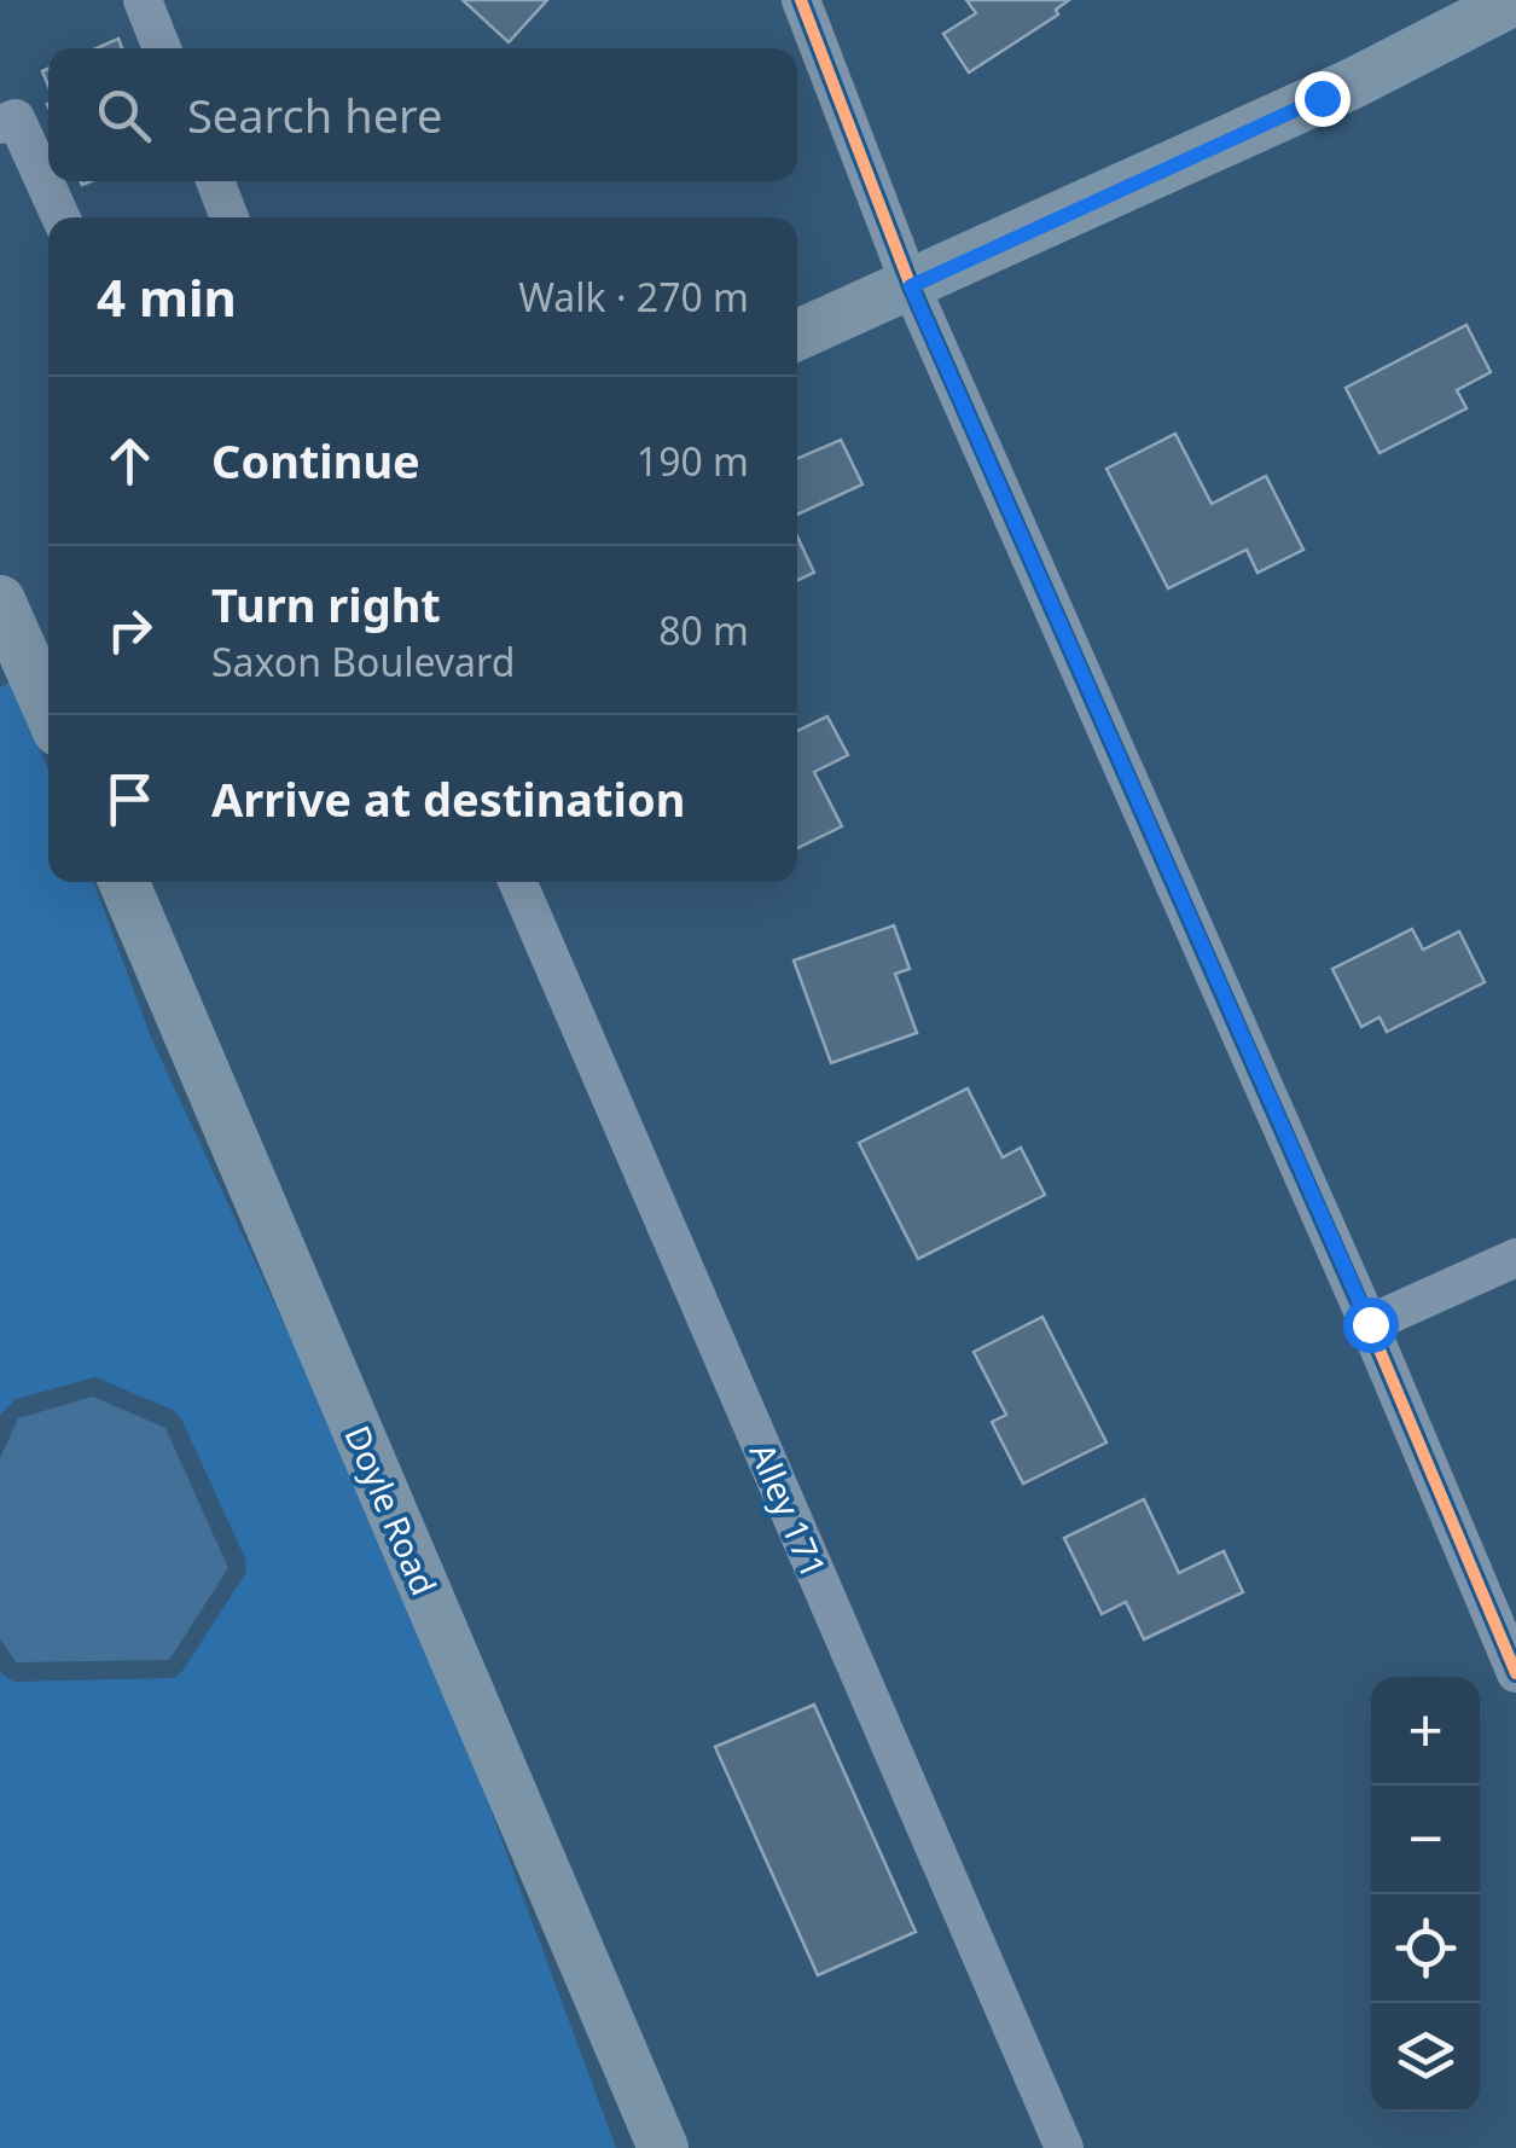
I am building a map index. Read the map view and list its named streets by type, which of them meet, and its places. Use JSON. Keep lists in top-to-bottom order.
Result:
{
  "streets": {
    "main road": ["Doyle Road"],
    "street": ["Alley 171"]
  },
  "page": {
    "search": "Search here",
    "heading": ["4 min", "Walk · 270 m"],
    "list": [
      ["Continue", "190 m"],
      ["Turn right", "Saxon Boulevard", "80 m"],
      "Arrive at destination"
    ],
    "map_buttons": ["+", "−"]
  }
}
